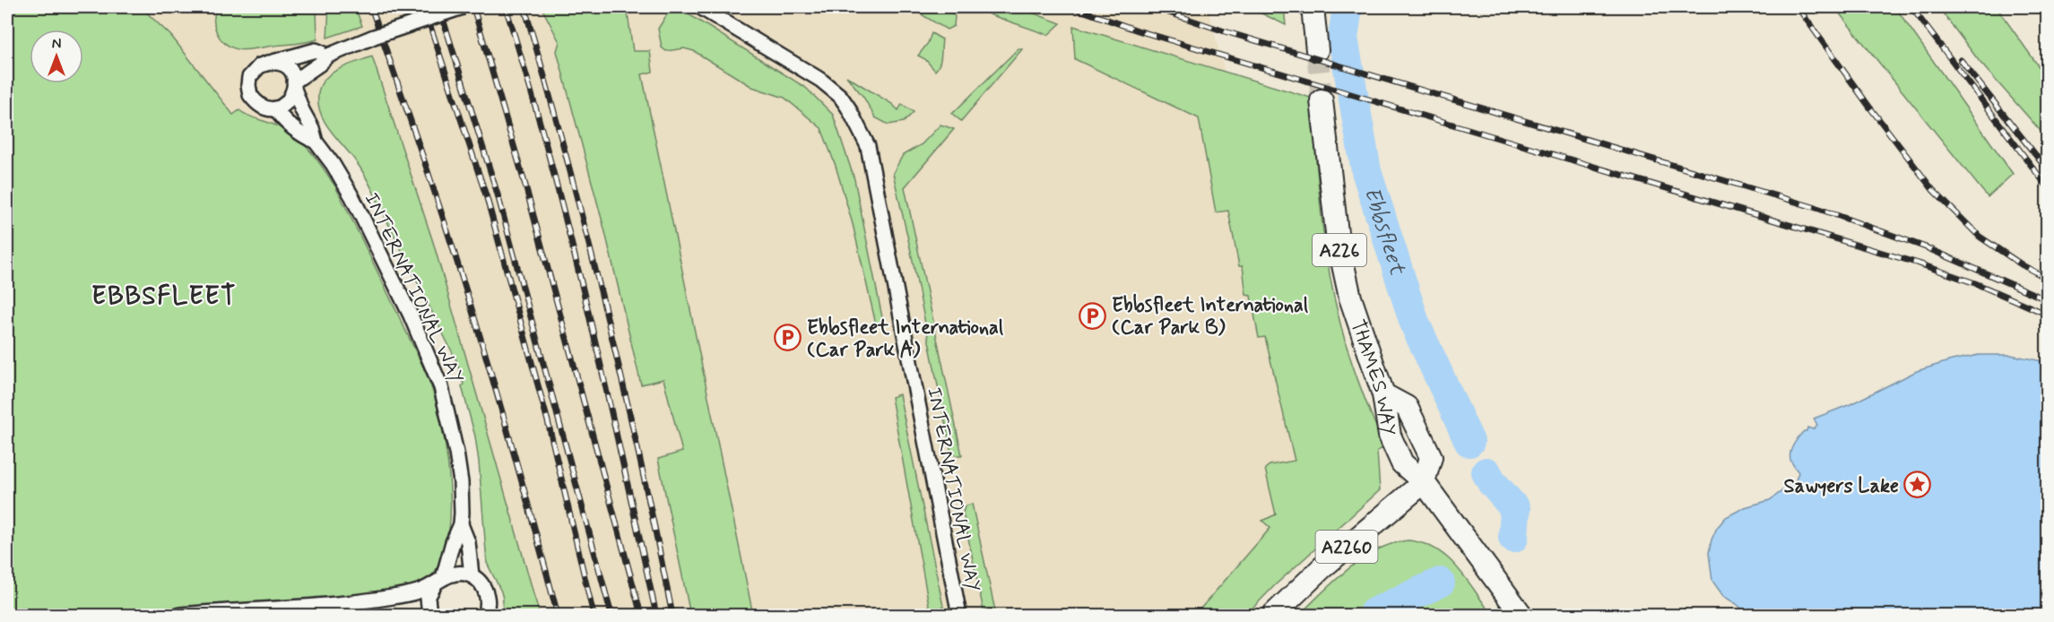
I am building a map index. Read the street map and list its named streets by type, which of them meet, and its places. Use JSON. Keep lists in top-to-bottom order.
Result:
{
  "streets": {
    "main road": ["A226", "THAMES WAY", "A2260"],
    "street": ["INTERNATIONAL WAY"]
  },
  "crossings": [
    ["THAMES WAY", "A2260"]
  ],
  "districts": ["EBBSFLEET"],
  "water": ["Ebbsfleet"],
  "places": {
    "parking": ["Ebbsfleet International (Car Park B)", "Ebbsfleet International (Car Park A)"],
    "place": ["Sawyers Lake"]
  },
  "north": "top"
}
